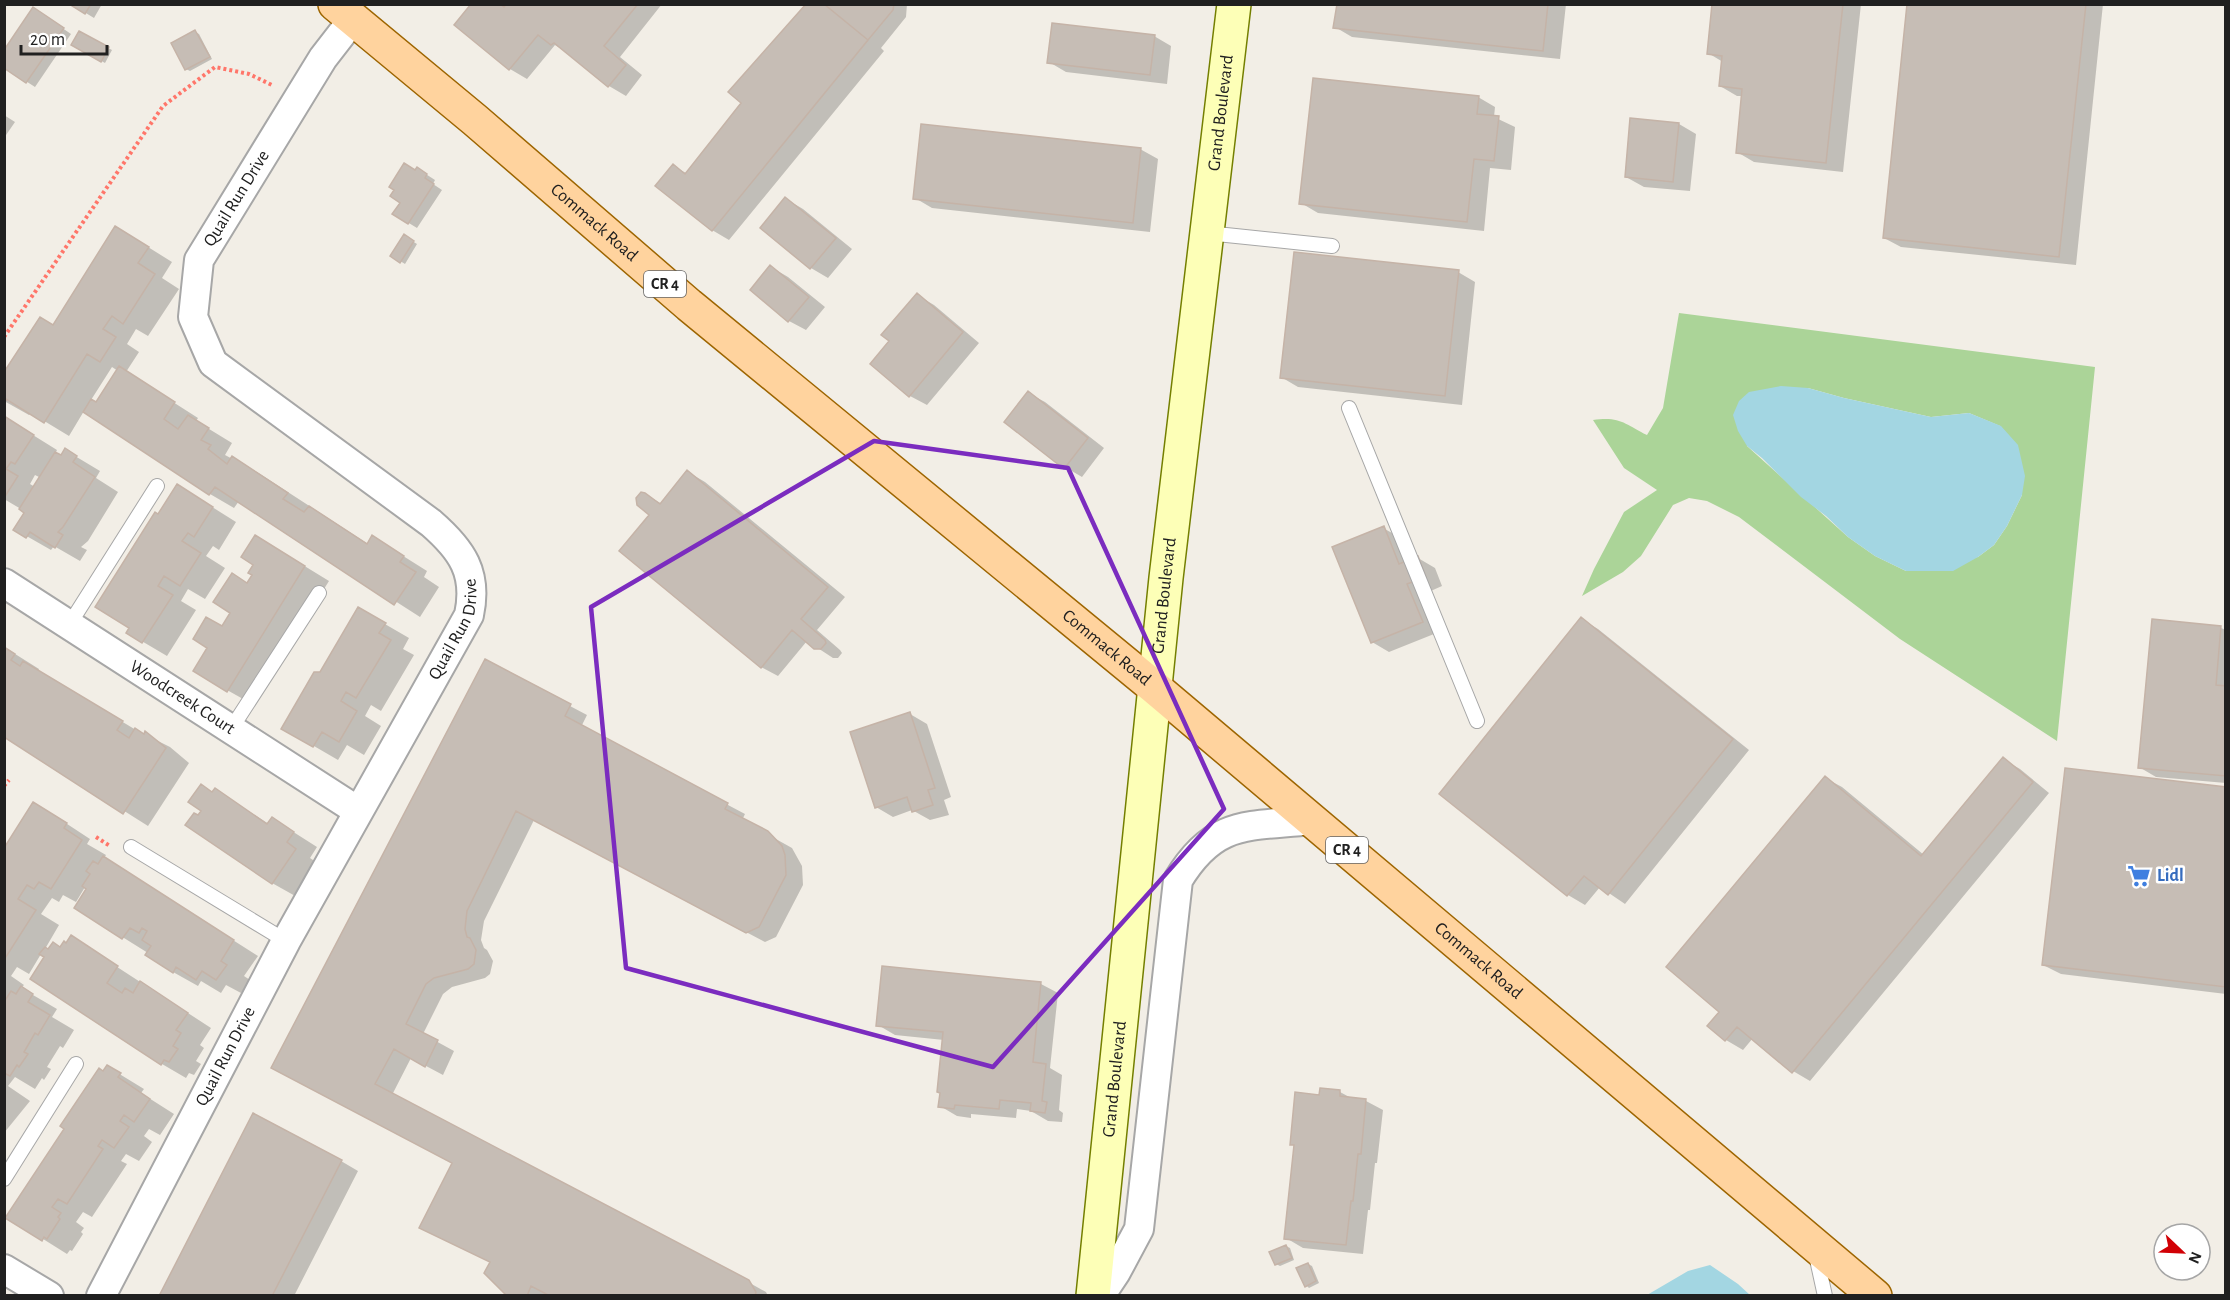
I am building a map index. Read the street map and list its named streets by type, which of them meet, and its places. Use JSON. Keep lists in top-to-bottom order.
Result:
{
  "streets": {
    "main road": ["Commack Road", "CR 4"],
    "street": ["Grand Boulevard", "Quail Run Drive", "Woodcreek Court"]
  },
  "crossings": [
    ["Grand Boulevard", "Commack Road"],
    ["Quail Run Drive", "Commack Road"],
    ["Quail Run Drive", "Woodcreek Court"]
  ],
  "places": {
    "supermarket": ["Lidl"]
  },
  "scale_bar": "20 m",
  "north": "bottom right"
}
